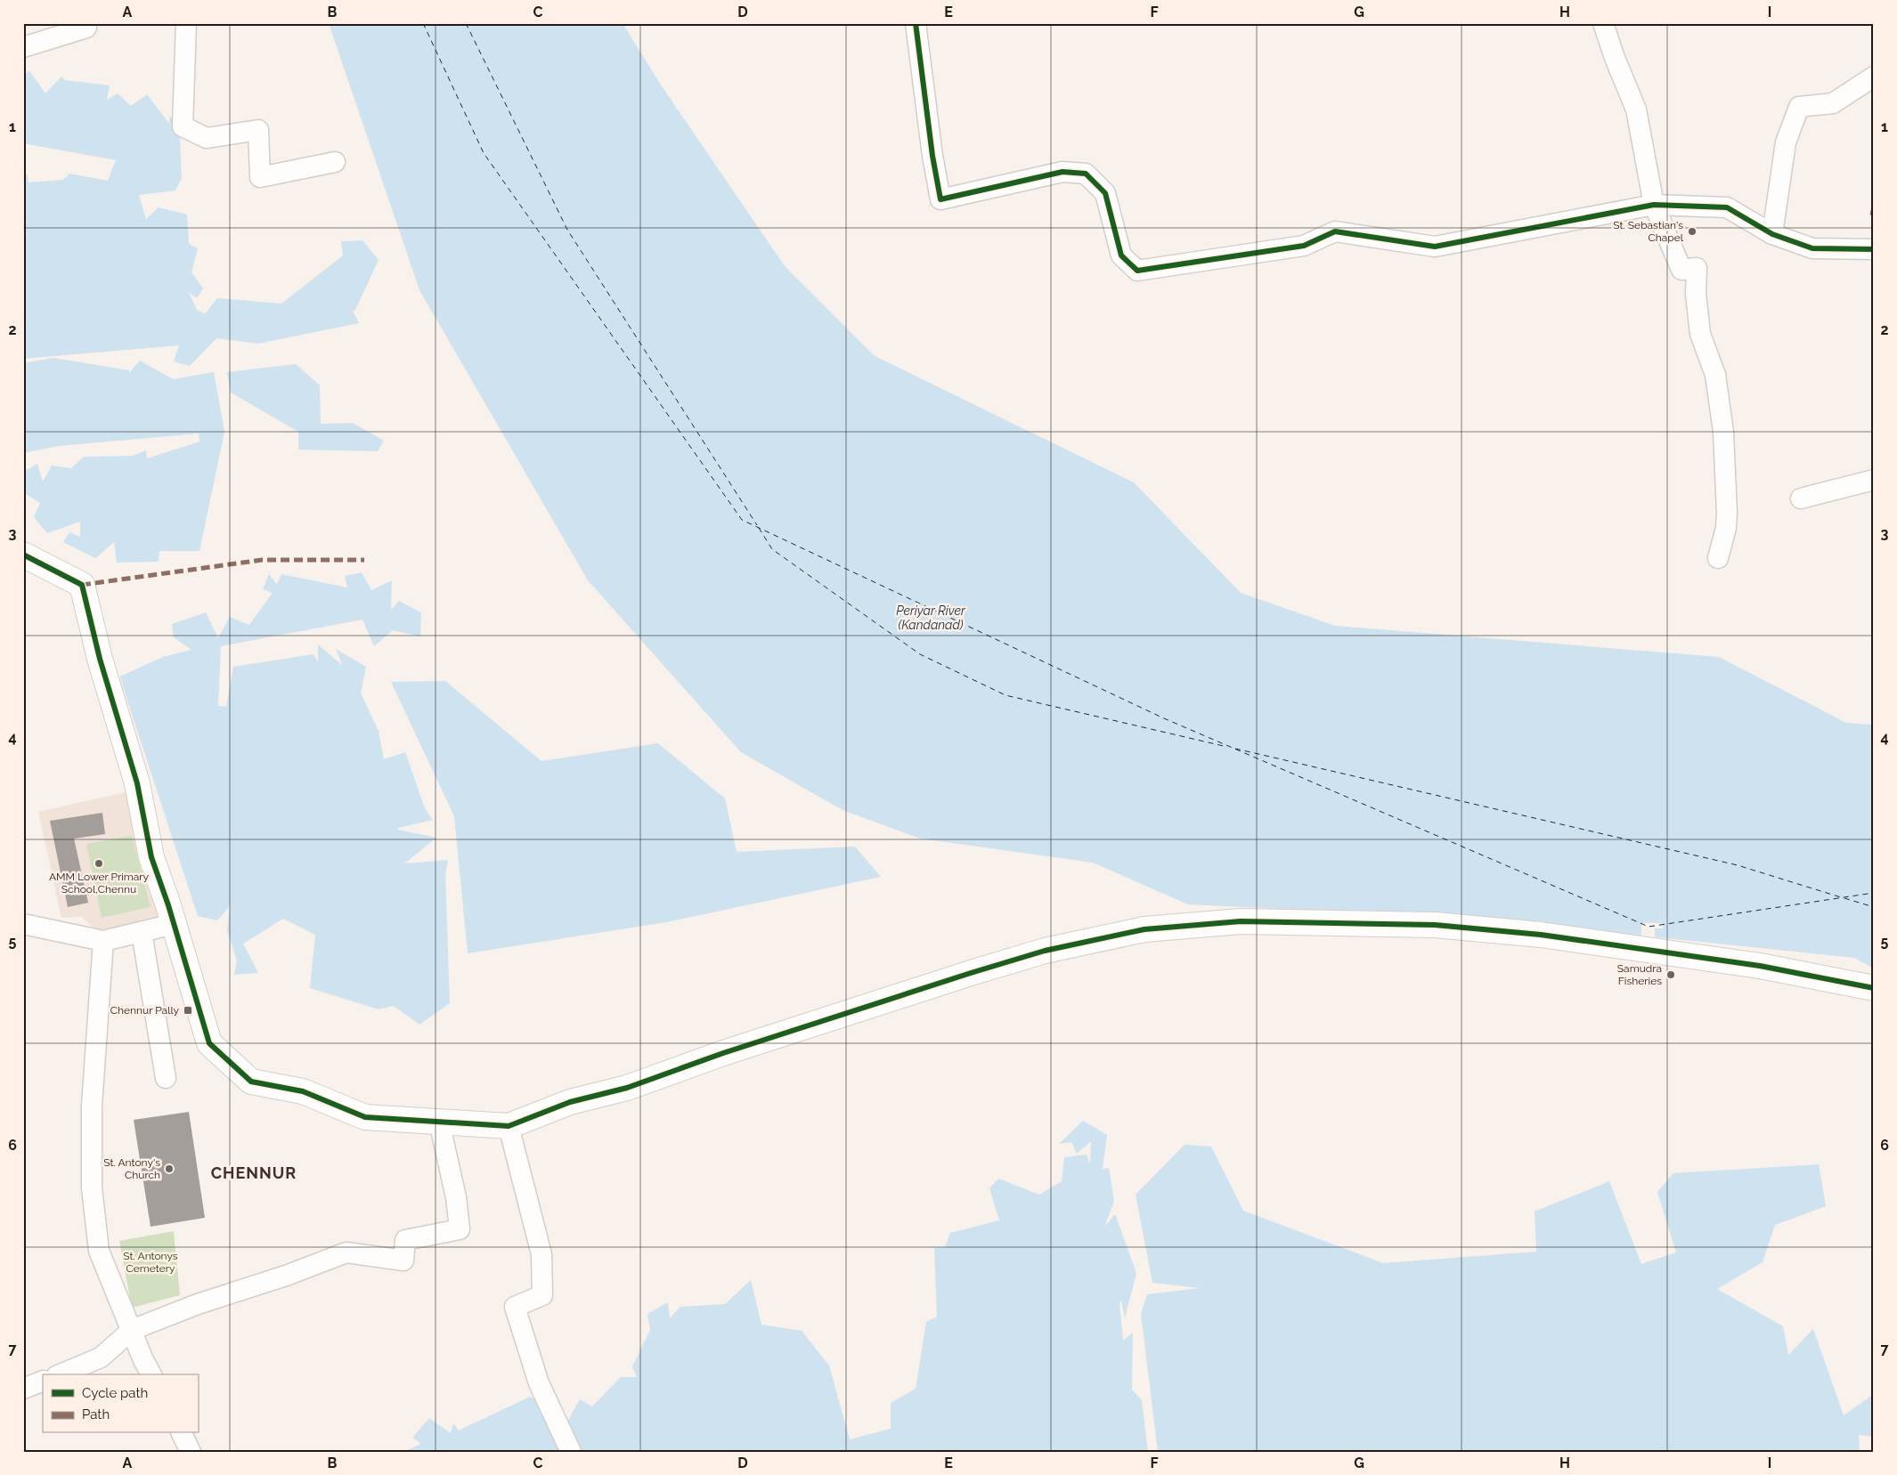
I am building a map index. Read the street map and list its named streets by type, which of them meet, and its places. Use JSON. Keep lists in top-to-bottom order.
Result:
{
  "districts": ["CHENNUR"],
  "water": ["Periyar River (Kandanad)"],
  "parks": ["St. Antonys Cemetery"],
  "places": {
    "other": [
      "St. Sebastian's Chapel",
      "AMM Lower Primary School,Chennu",
      "Samudra Fisheries",
      "St. Antony's Church"
    ],
    "transit": ["Chennur Pally"]
  },
  "legend": ["Cycle path", "Path"],
  "grid": {
    "columns": [
      "A",
      "B",
      "C",
      "D",
      "E",
      "F",
      "G",
      "H",
      "I"
    ],
    "rows": [
      "1",
      "2",
      "3",
      "4",
      "5",
      "6",
      "7"
    ]
  }
}
